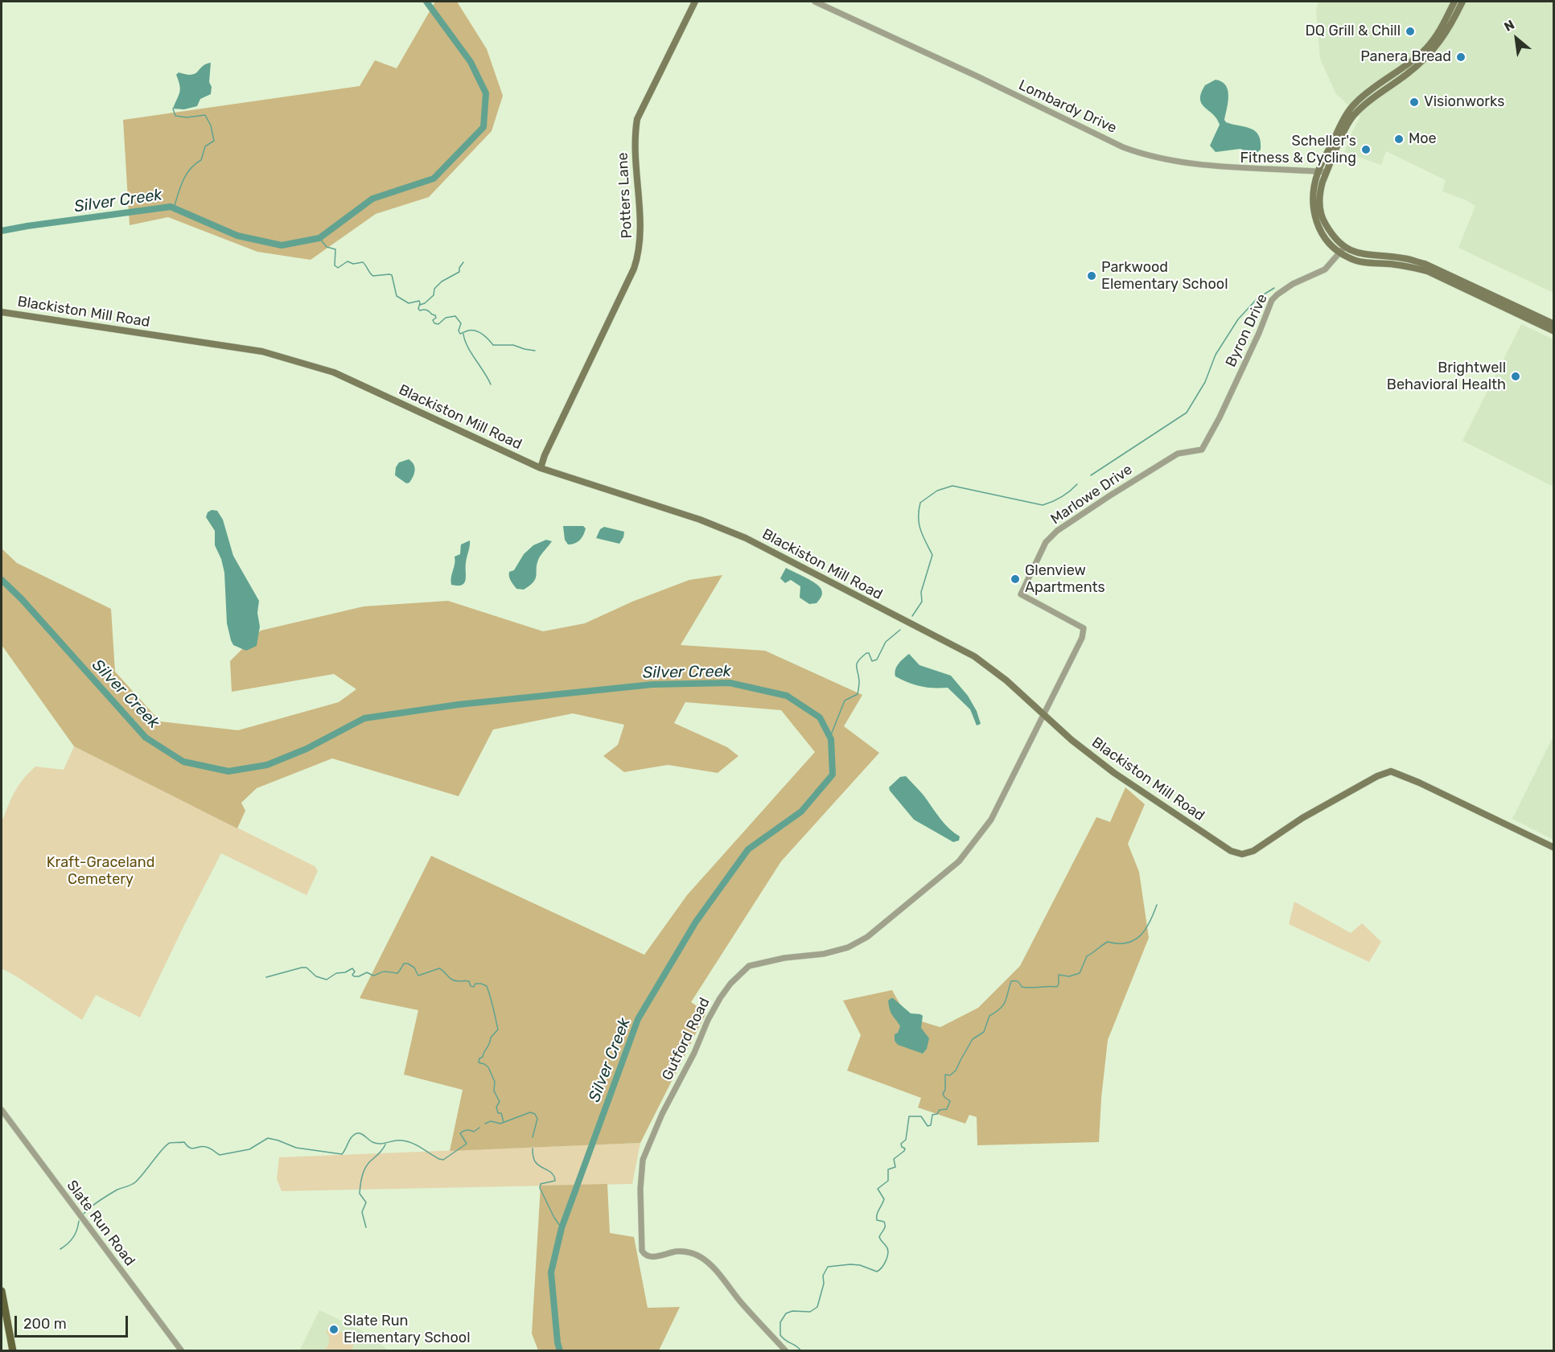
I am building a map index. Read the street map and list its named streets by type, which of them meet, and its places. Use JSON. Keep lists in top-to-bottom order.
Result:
{
  "streets": {
    "main road": ["Potters Lane", "Blackiston Mill Road"],
    "street": [
      "Lombardy Drive",
      "Byron Drive",
      "Marlowe Drive",
      "Gutford Road",
      "Slate Run Road"
    ]
  },
  "crossings": [
    ["Potters Lane", "Blackiston Mill Road"],
    ["Blackiston Mill Road", "Marlowe Drive"],
    ["Blackiston Mill Road", "Gutford Road"],
    ["Byron Drive", "Marlowe Drive"],
    ["Marlowe Drive", "Gutford Road"]
  ],
  "water": ["Silver Creek"],
  "parks": ["Kraft-Graceland Cemetery"],
  "places": [
    "DQ Grill & Chill",
    "Panera Bread",
    "Visionworks",
    "Moe",
    "Scheller's Fitness & Cycling",
    "Parkwood Elementary School",
    "Brightwell Behavioral Health",
    "Glenview Apartments",
    "Slate Run Elementary School"
  ],
  "scale_bar": "200 m",
  "north": "top left"
}
